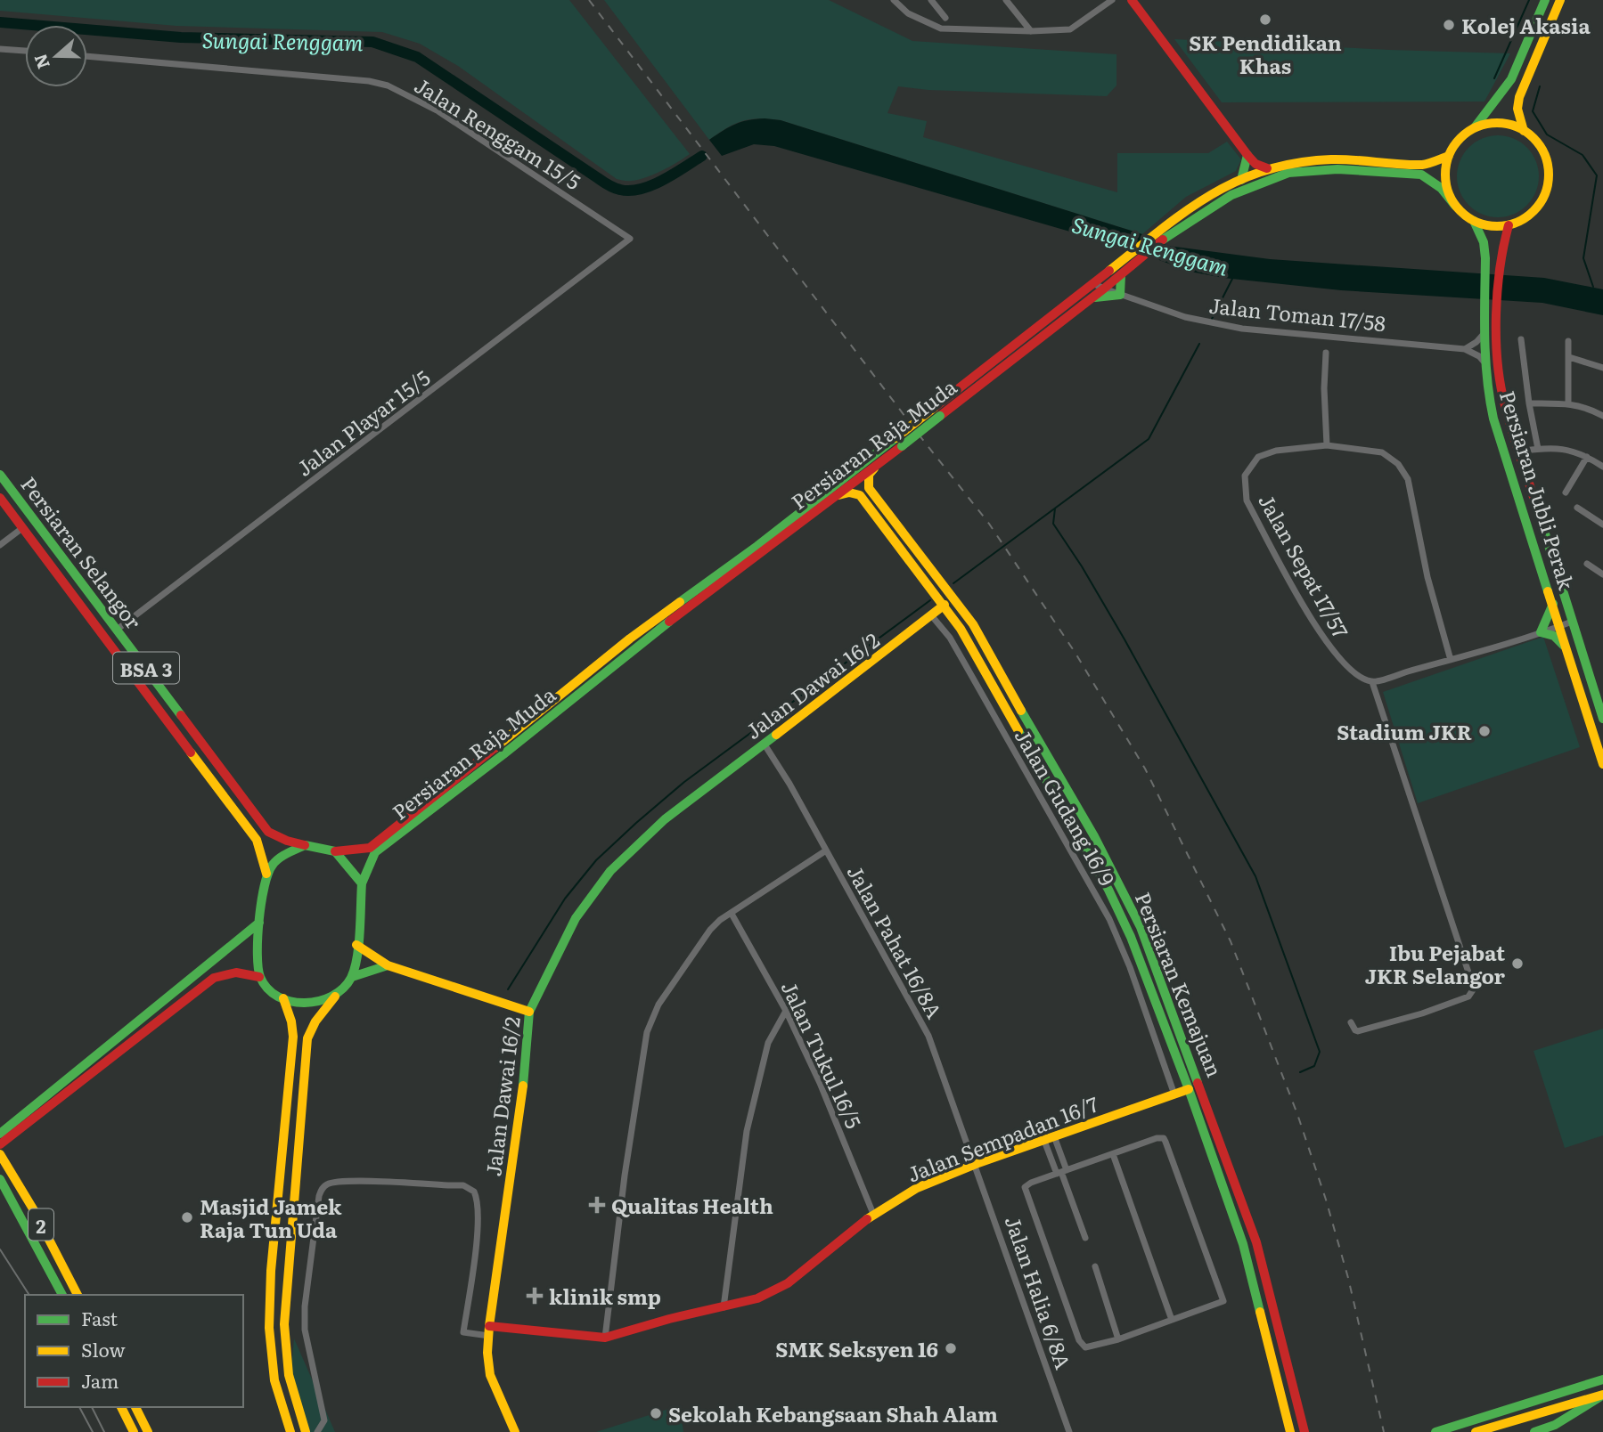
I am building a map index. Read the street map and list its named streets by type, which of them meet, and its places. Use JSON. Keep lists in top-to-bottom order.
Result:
{
  "streets": {
    "main road": [
      "Persiaran Raja Muda",
      "Persiaran Jubli Perak",
      "Persiaran Selangor",
      "BSA 3",
      "Jalan Dawai 16/2",
      "Persiaran Kemajuan",
      "Jalan Sempadan 16/7",
      "2"
    ],
    "street": [
      "Jalan Renggam 15/5",
      "Jalan Toman 17/58",
      "Jalan Playar 15/5",
      "Jalan Sepat 17/57",
      "Jalan Gudang 16/9",
      "Jalan Pahat 16/8A",
      "Jalan Tukul 16/5",
      "Jalan Halia 6/8A"
    ]
  },
  "crossings": [
    ["Jalan Renggam 15/5", "Jalan Playar 15/5"],
    ["Jalan Toman 17/58", "Persiaran Raja Muda"],
    ["Jalan Playar 15/5", "Persiaran Selangor"],
    ["Persiaran Raja Muda", "Persiaran Jubli Perak"],
    ["Persiaran Raja Muda", "Persiaran Selangor"],
    ["Persiaran Raja Muda", "Persiaran Kemajuan"],
    ["Jalan Dawai 16/2", "Jalan Gudang 16/9"],
    ["Jalan Dawai 16/2", "Jalan Pahat 16/8A"],
    ["Jalan Dawai 16/2", "Persiaran Kemajuan"],
    ["Jalan Dawai 16/2", "Jalan Sempadan 16/7"],
    ["Jalan Gudang 16/9", "Jalan Sempadan 16/7"],
    ["Jalan Pahat 16/8A", "Jalan Sempadan 16/7"],
    ["Jalan Pahat 16/8A", "Jalan Halia 6/8A"],
    ["Persiaran Kemajuan", "Jalan Sempadan 16/7"],
    ["Jalan Tukul 16/5", "Jalan Sempadan 16/7"],
    ["Jalan Sempadan 16/7", "Jalan Halia 6/8A"]
  ],
  "water": ["Sungai Renggam"],
  "places": {
    "other": [
      "SK Pendidikan Khas",
      "Kolej Akasia",
      "Stadium JKR",
      "Ibu Pejabat JKR Selangor",
      "Masjid Jamek Raja Tun Uda",
      "SMK Seksyen 16",
      "Sekolah Kebangsaan Shah Alam"
    ],
    "health": ["Qualitas Health", "klinik smp"]
  },
  "legend": ["Fast", "Slow", "Jam"],
  "north": "left"
}
